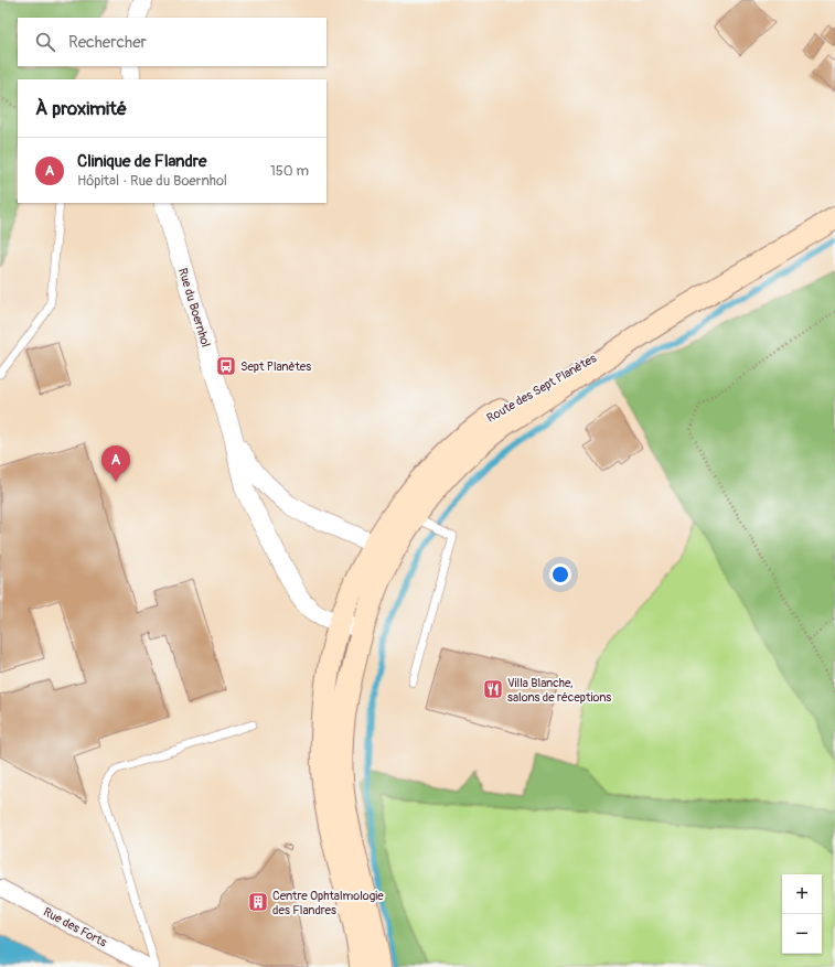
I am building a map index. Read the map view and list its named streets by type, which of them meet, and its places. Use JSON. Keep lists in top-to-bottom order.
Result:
{
  "streets": {
    "main road": ["Route des Sept Planètes"],
    "street": ["Rue du Boernhol", "Rue des Forts"]
  },
  "crossings": [
    ["Rue du Boernhol", "Route des Sept Planètes"]
  ],
  "places": {
    "bus stop": ["Sept Planètes"],
    "restaurant": ["Villa Blanche, salons de réceptions"],
    "building": ["Centre Ophtalmologie des Flandres"]
  },
  "page": {
    "search": "Rechercher",
    "heading": "À proximité",
    "list": [
      {
        "mark": "A",
        "name": "Clinique de Flandre",
        "note": "Hôpital · Rue du Boernhol",
        "value": "150 m"
      }
    ],
    "pins": "A",
    "map_buttons": ["+", "−"]
  }
}
